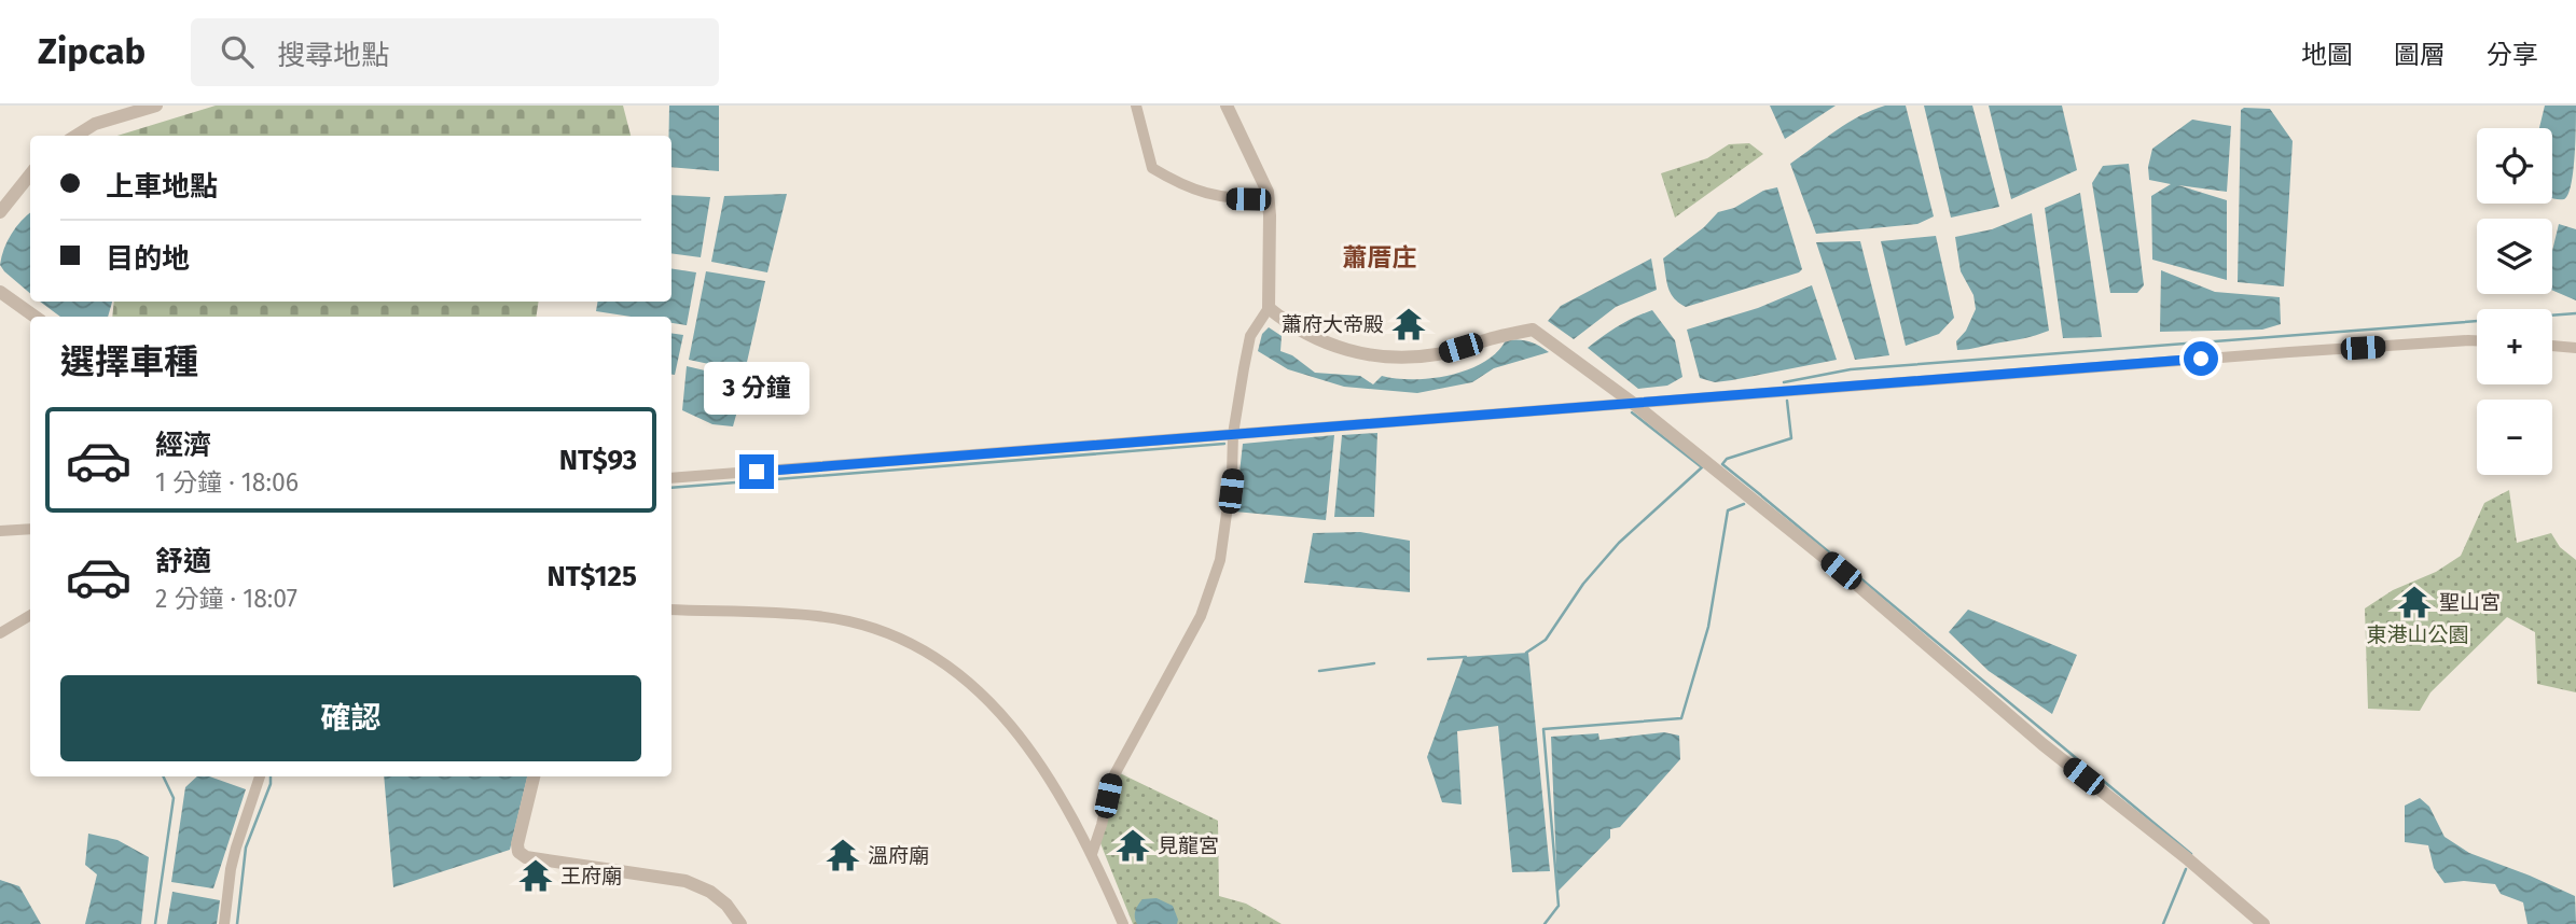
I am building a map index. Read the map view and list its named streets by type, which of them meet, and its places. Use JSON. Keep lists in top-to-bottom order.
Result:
{
  "districts": ["蕭厝庄"],
  "parks": ["東港山公園"],
  "places": {
    "temple": [
      "蕭府大帝殿",
      "聖山宮",
      "見龍宮",
      "溫府廟",
      "王府廟"
    ]
  },
  "page": {
    "header": "Zipcab",
    "search": "搜尋地點",
    "nav": ["地圖", "圖層", "分享"],
    "map_buttons": ["+", "−"],
    "banner": ["上車地點", "目的地"],
    "heading": "選擇車種",
    "bubble": "3 分鐘",
    "list": [
      {
        "name": "經濟",
        "note": "1 分鐘 · 18:06",
        "value": "NT$93"
      },
      {
        "name": "舒適",
        "note": "2 分鐘 · 18:07",
        "value": "NT$125"
      }
    ],
    "buttons": "確認"
  }
}
